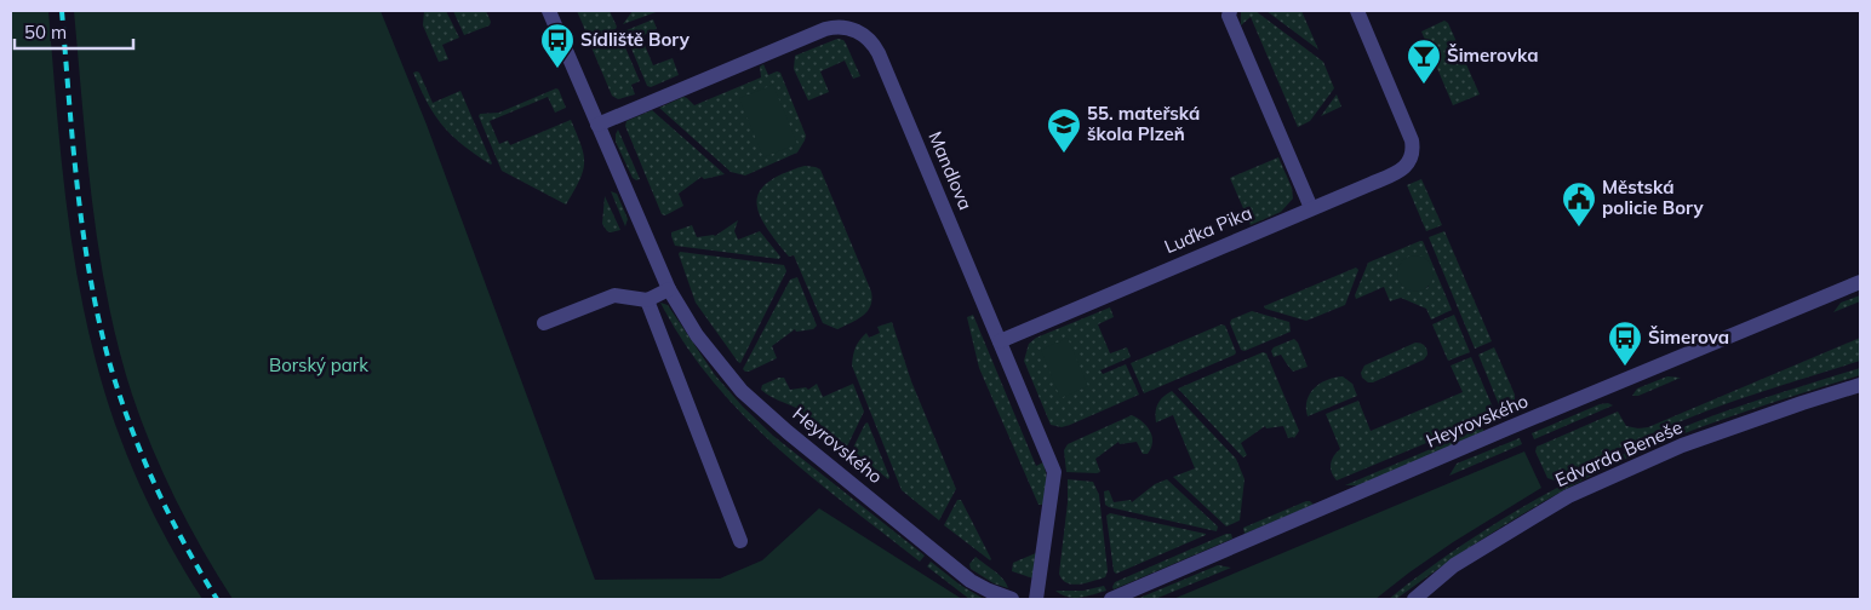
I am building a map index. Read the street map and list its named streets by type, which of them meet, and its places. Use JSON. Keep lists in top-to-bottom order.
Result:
{
  "streets": {
    "street": [
      "Mandlova",
      "Luďka Pika",
      "Heyrovského",
      "Edvarda Beneše"
    ]
  },
  "crossings": [
    ["Mandlova", "Luďka Pika"],
    ["Mandlova", "Heyrovského"]
  ],
  "parks": ["Borský park"],
  "places": {
    "bus stop": ["Sídliště Bory", "Šimerova"],
    "bar": ["Šimerovka"],
    "school or university": ["55. mateřská škola Plzeň"],
    "public building": ["Městská policie Bory"]
  },
  "scale_bar": "50 m"
}
